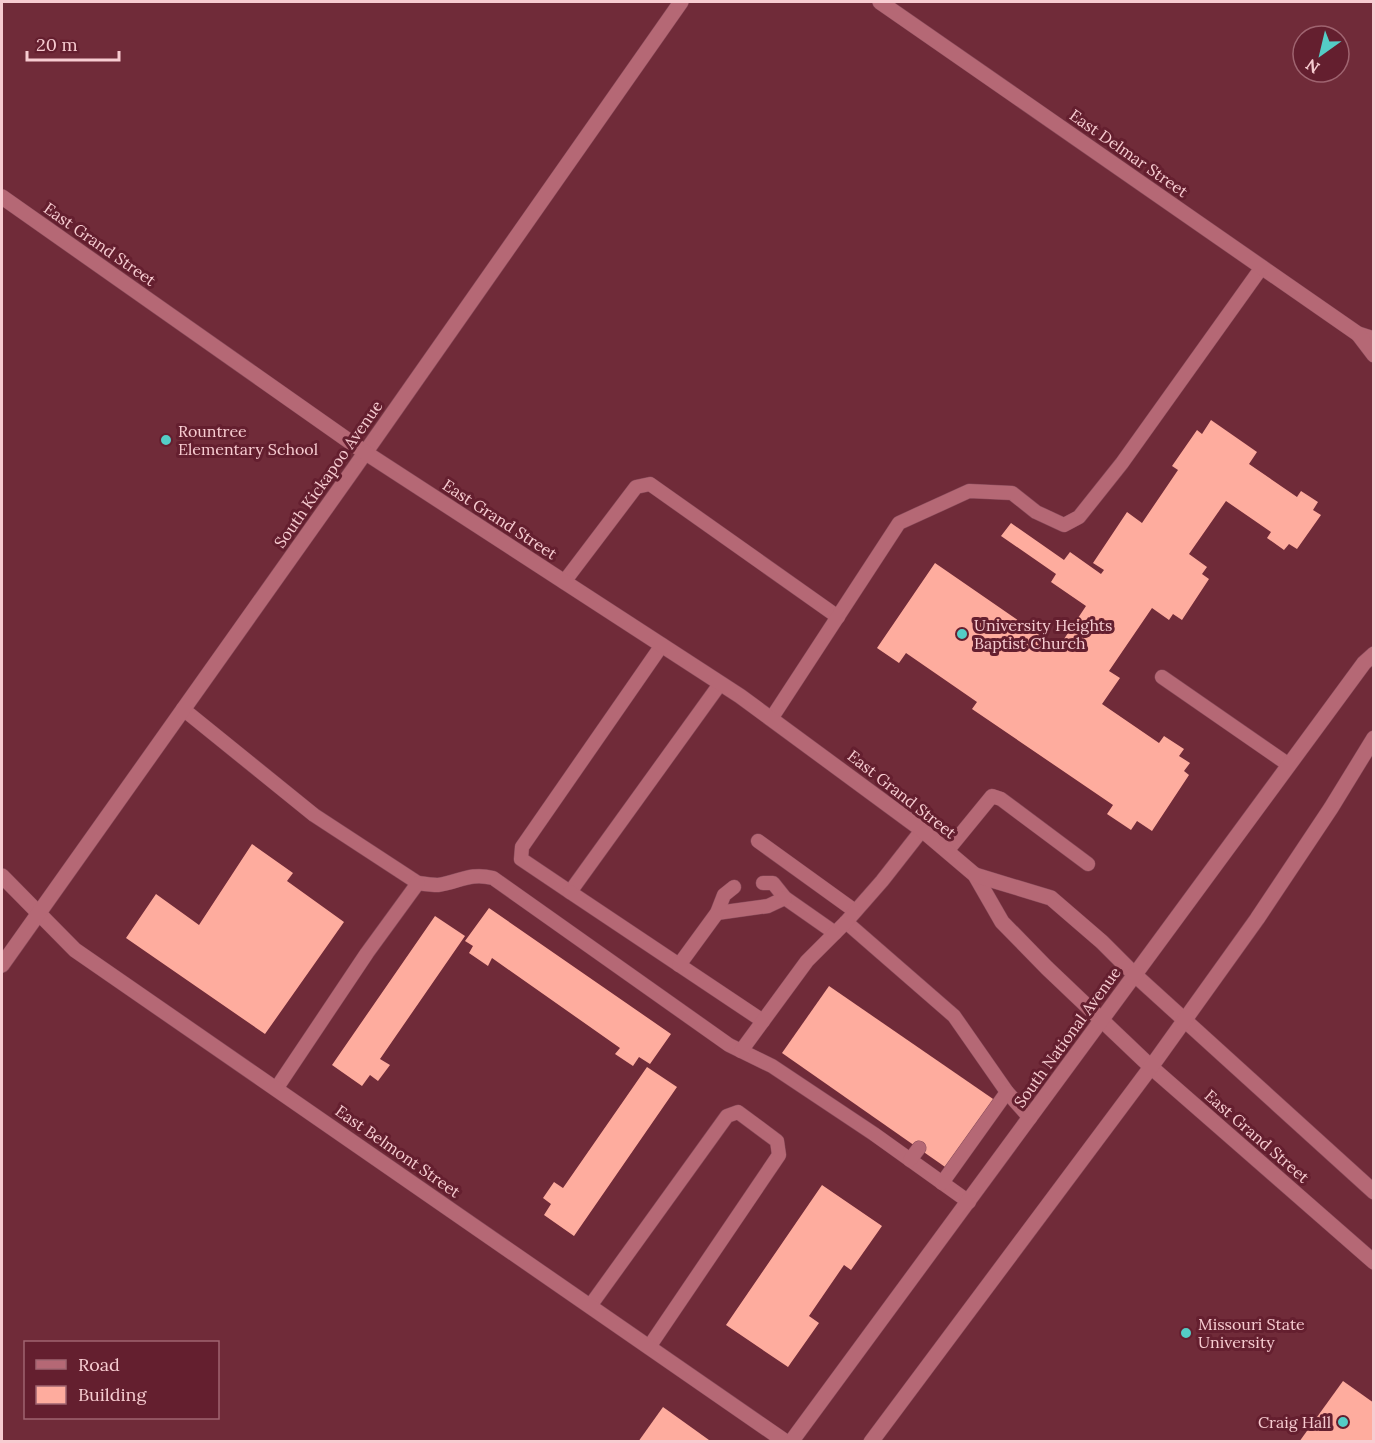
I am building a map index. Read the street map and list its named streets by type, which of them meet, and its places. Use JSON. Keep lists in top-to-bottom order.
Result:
{
  "streets": {
    "main road": [
      "East Delmar Street",
      "East Grand Street",
      "South Kickapoo Avenue",
      "South National Avenue",
      "East Belmont Street"
    ]
  },
  "crossings": [
    ["East Grand Street", "South Kickapoo Avenue"],
    ["East Grand Street", "South National Avenue"],
    ["South Kickapoo Avenue", "East Belmont Street"]
  ],
  "places": [
    "Rountree Elementary School",
    "University Heights Baptist Church",
    "Missouri State University",
    "Craig Hall"
  ],
  "legend": ["Road", "Building"],
  "scale_bar": "20 m",
  "north": "bottom left"
}
